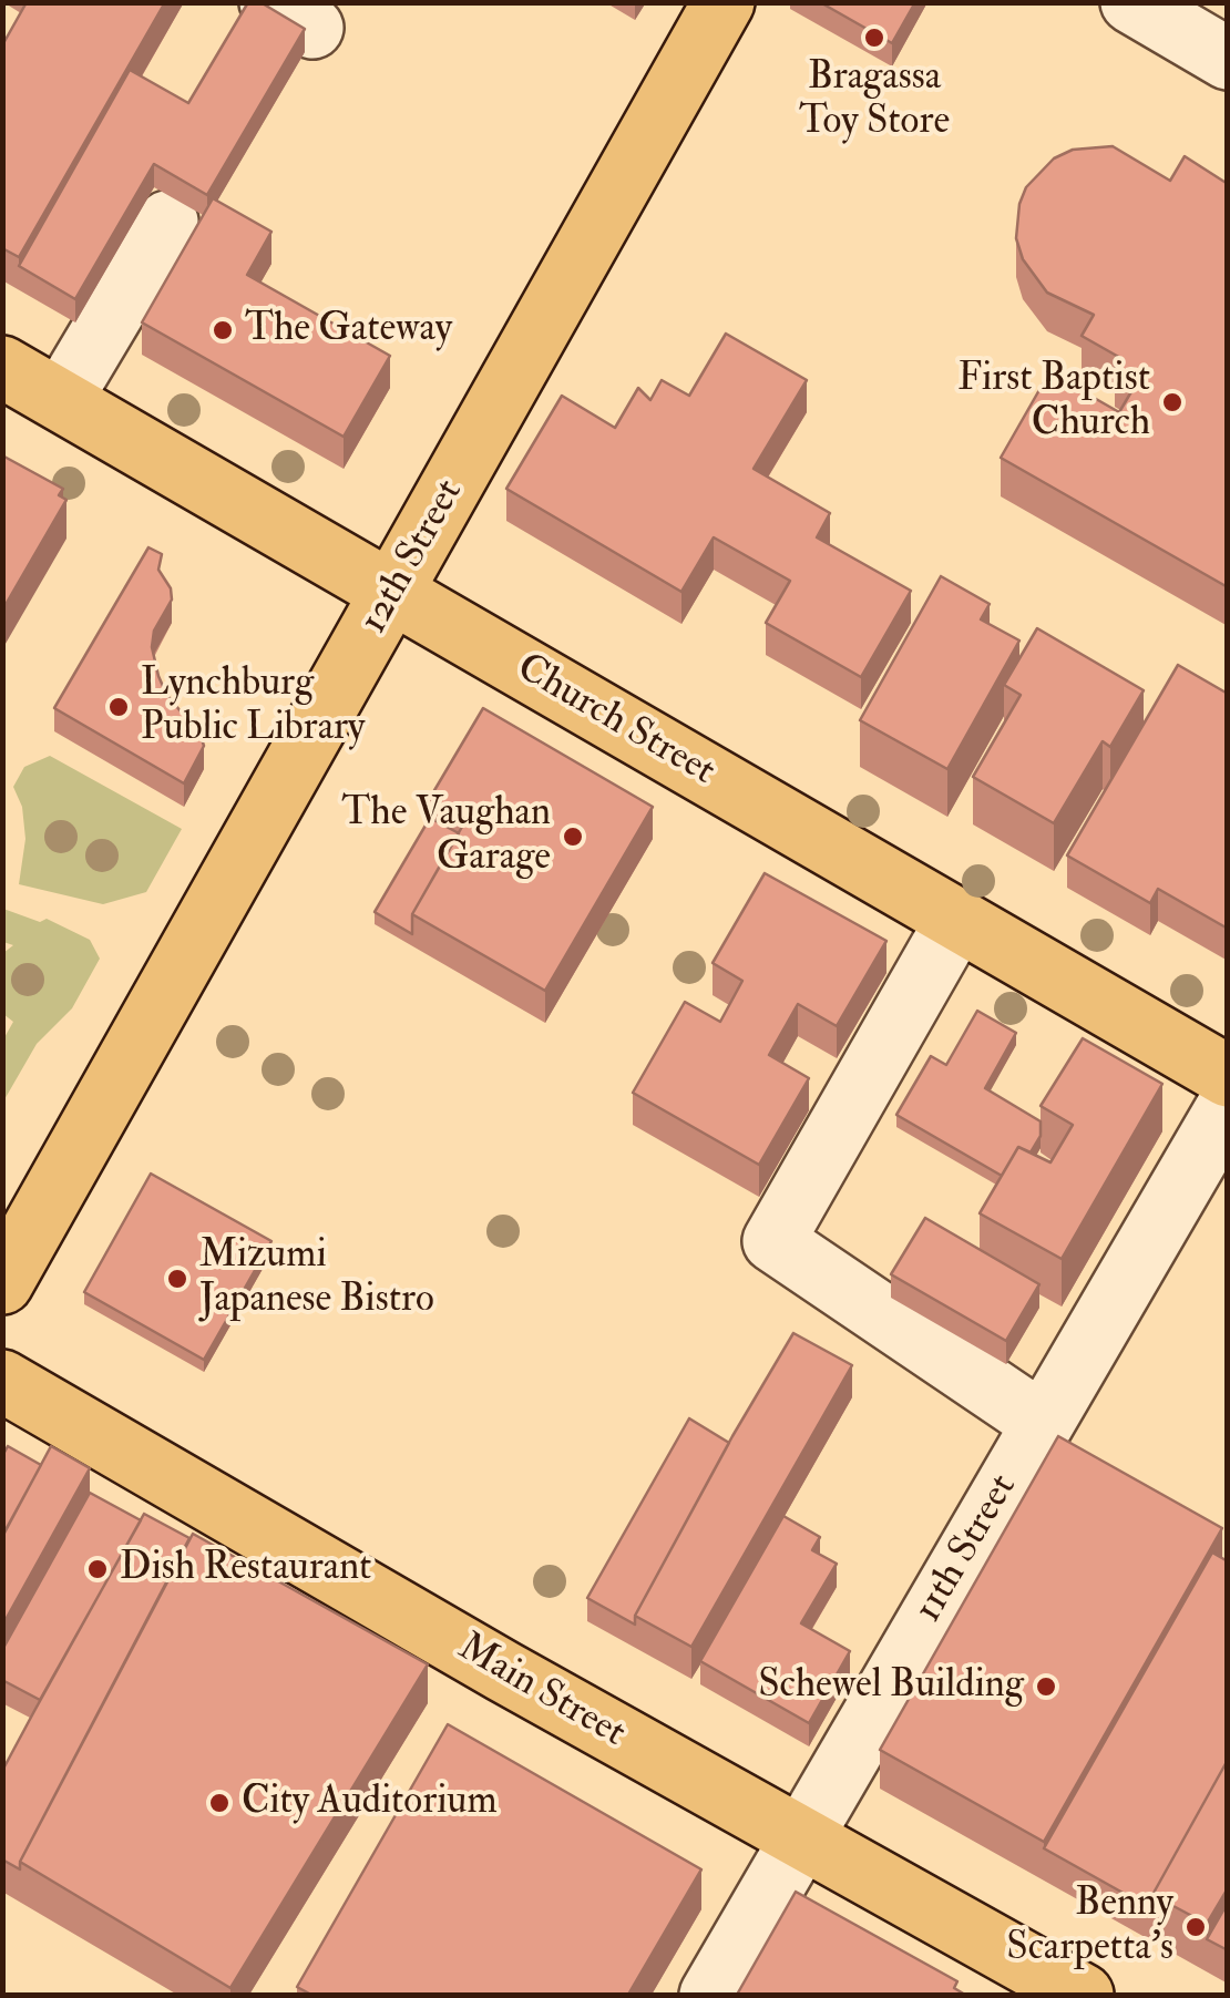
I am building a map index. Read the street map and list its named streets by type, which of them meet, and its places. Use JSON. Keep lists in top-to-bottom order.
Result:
{
  "streets": {
    "main road": ["12th Street", "Church Street", "Main Street"],
    "street": ["11th Street"]
  },
  "crossings": [
    ["12th Street", "Church Street"],
    ["11th Street", "Main Street"]
  ],
  "places": [
    "Bragassa Toy Store",
    "The Gateway",
    "First Baptist Church",
    "Lynchburg Public Library",
    "The Vaughan Garage",
    "Mizumi Japanese Bistro",
    "Dish Restaurant",
    "Schewel Building",
    "City Auditorium",
    "Benny Scarpetta's"
  ]
}
